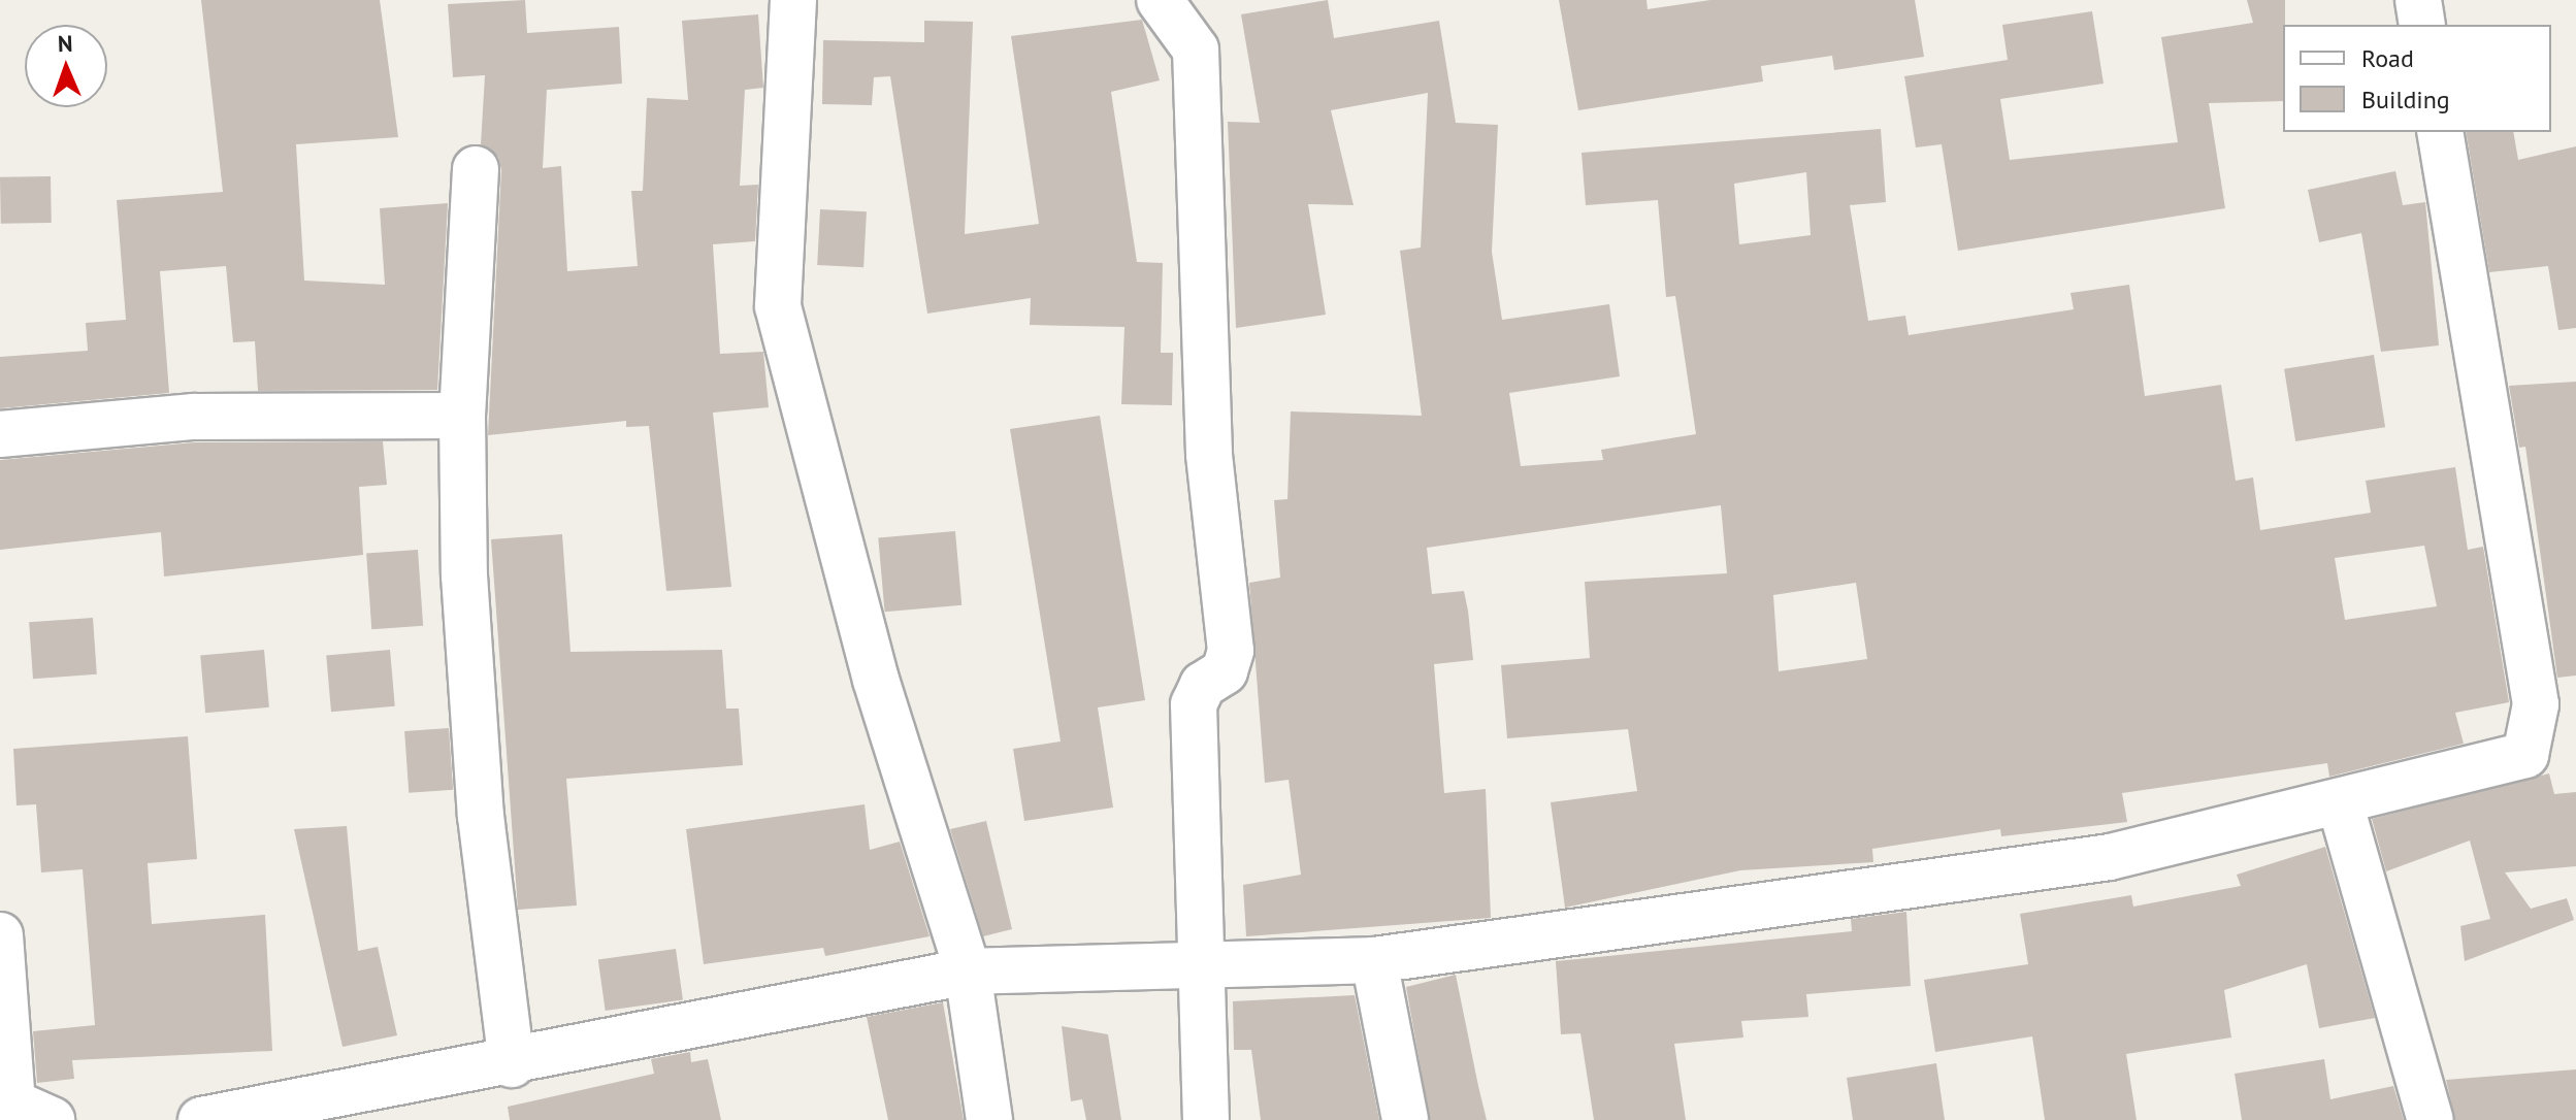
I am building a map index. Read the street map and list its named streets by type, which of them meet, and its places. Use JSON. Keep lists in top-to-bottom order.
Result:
{
  "legend": ["Road", "Building"],
  "north": "top"
}
